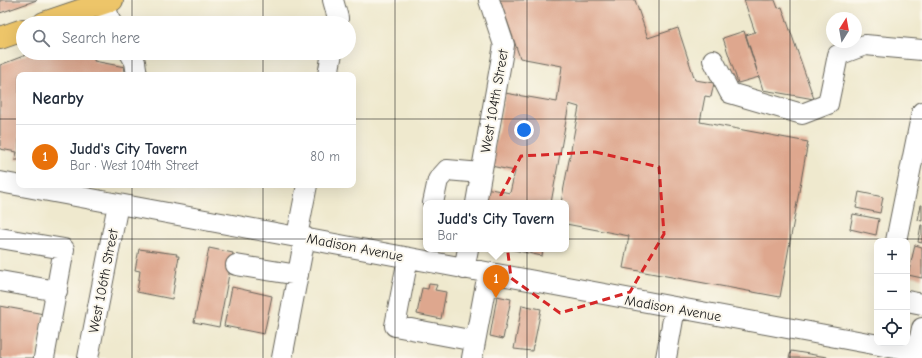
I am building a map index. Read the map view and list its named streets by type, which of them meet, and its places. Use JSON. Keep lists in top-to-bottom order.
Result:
{
  "streets": {
    "street": ["West 104th Street", "Madison Avenue", "West 106th Street"]
  },
  "crossings": [
    ["Madison Avenue", "West 106th Street"]
  ],
  "north": "top",
  "page": {
    "search": "Search here",
    "heading": "Nearby",
    "list": [
      {
        "mark": "1",
        "name": "Judd's City Tavern",
        "note": "Bar · West 104th Street",
        "value": "80 m"
      }
    ],
    "popup": ["Judd's City Tavern", "Bar"],
    "map_buttons": ["+", "−"],
    "pins": "1"
  }
}
